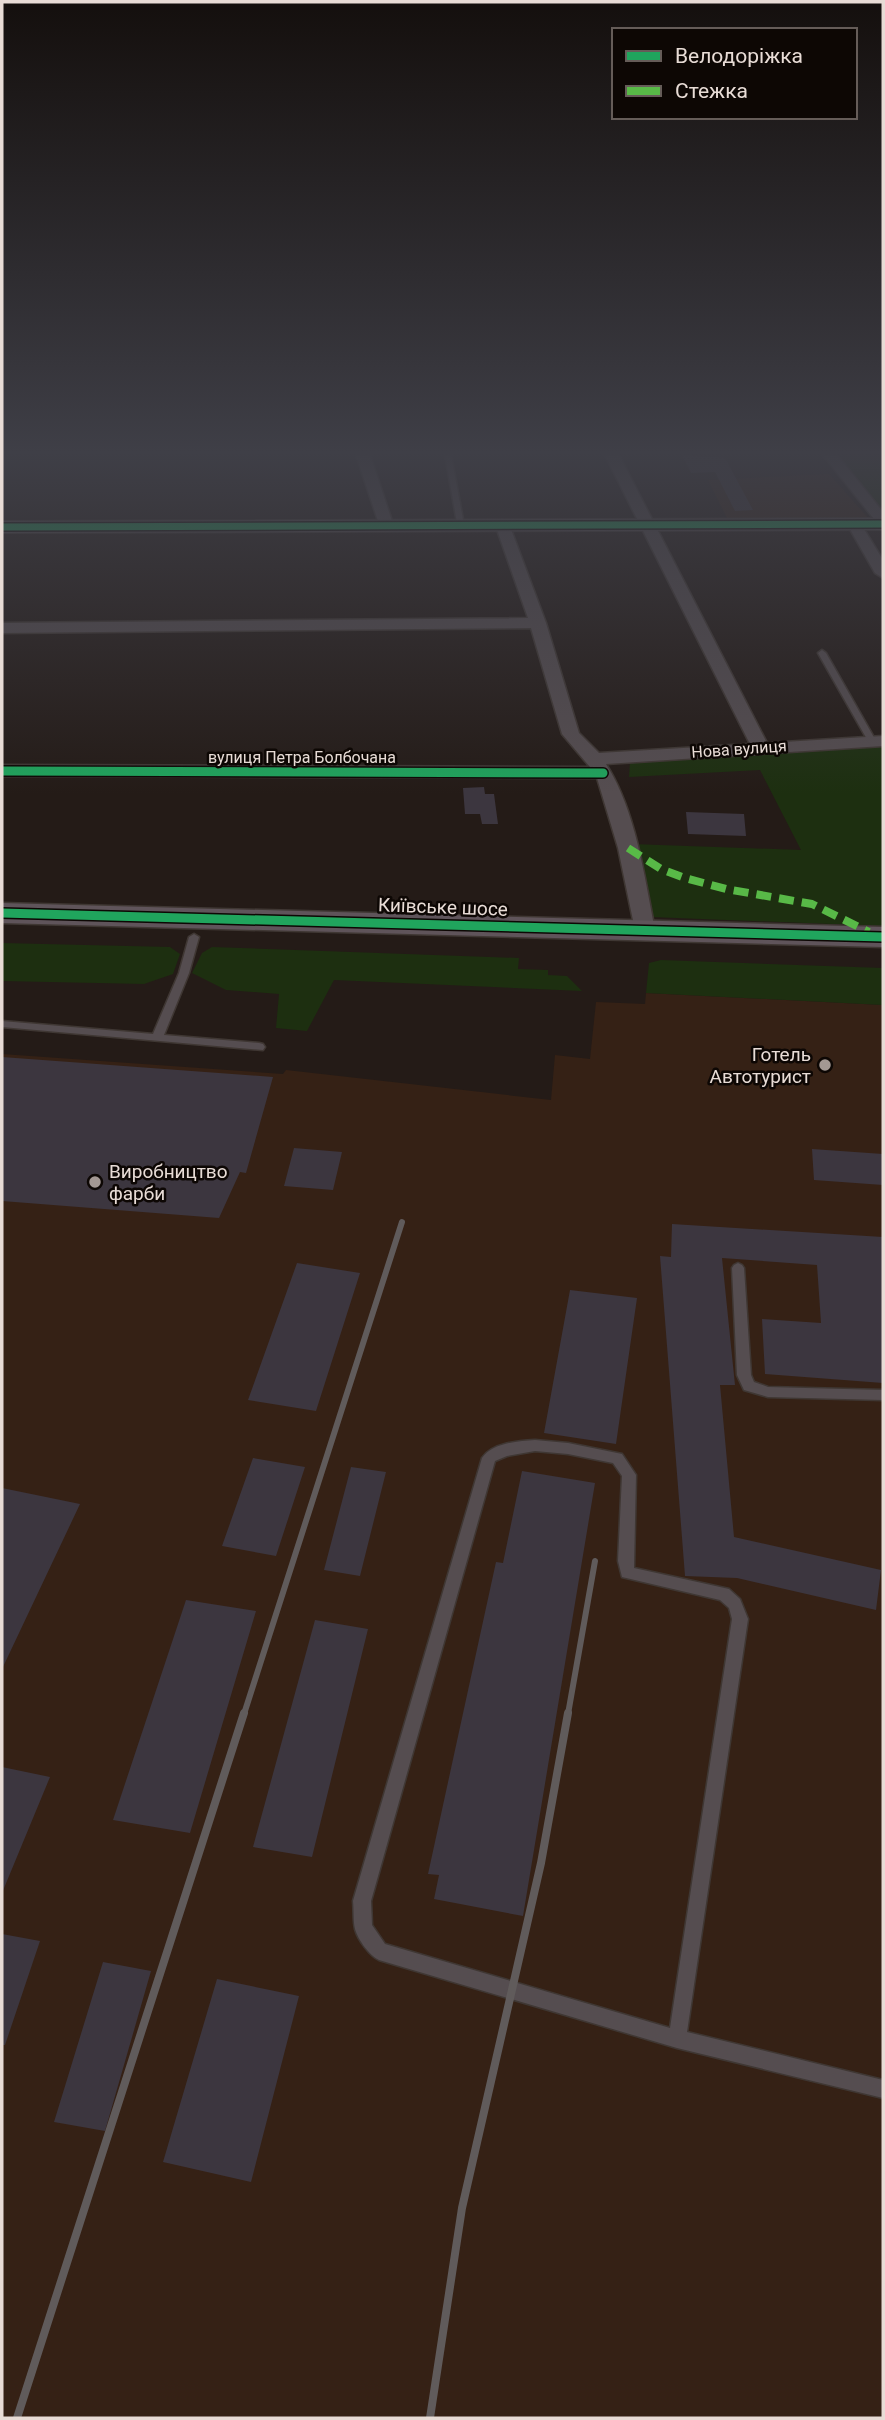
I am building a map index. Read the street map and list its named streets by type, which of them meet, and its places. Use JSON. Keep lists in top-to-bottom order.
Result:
{
  "streets": {
    "main road": ["Київське шосе"],
    "street": ["Нова вулиця", "вулиця Петра Болбочана"]
  },
  "crossings": [
    ["Нова вулиця", "вулиця Петра Болбочана"]
  ],
  "places": ["Готель Автотурист", "Виробництво фарби"],
  "legend": ["Велодоріжка", "Стежка"]
}
